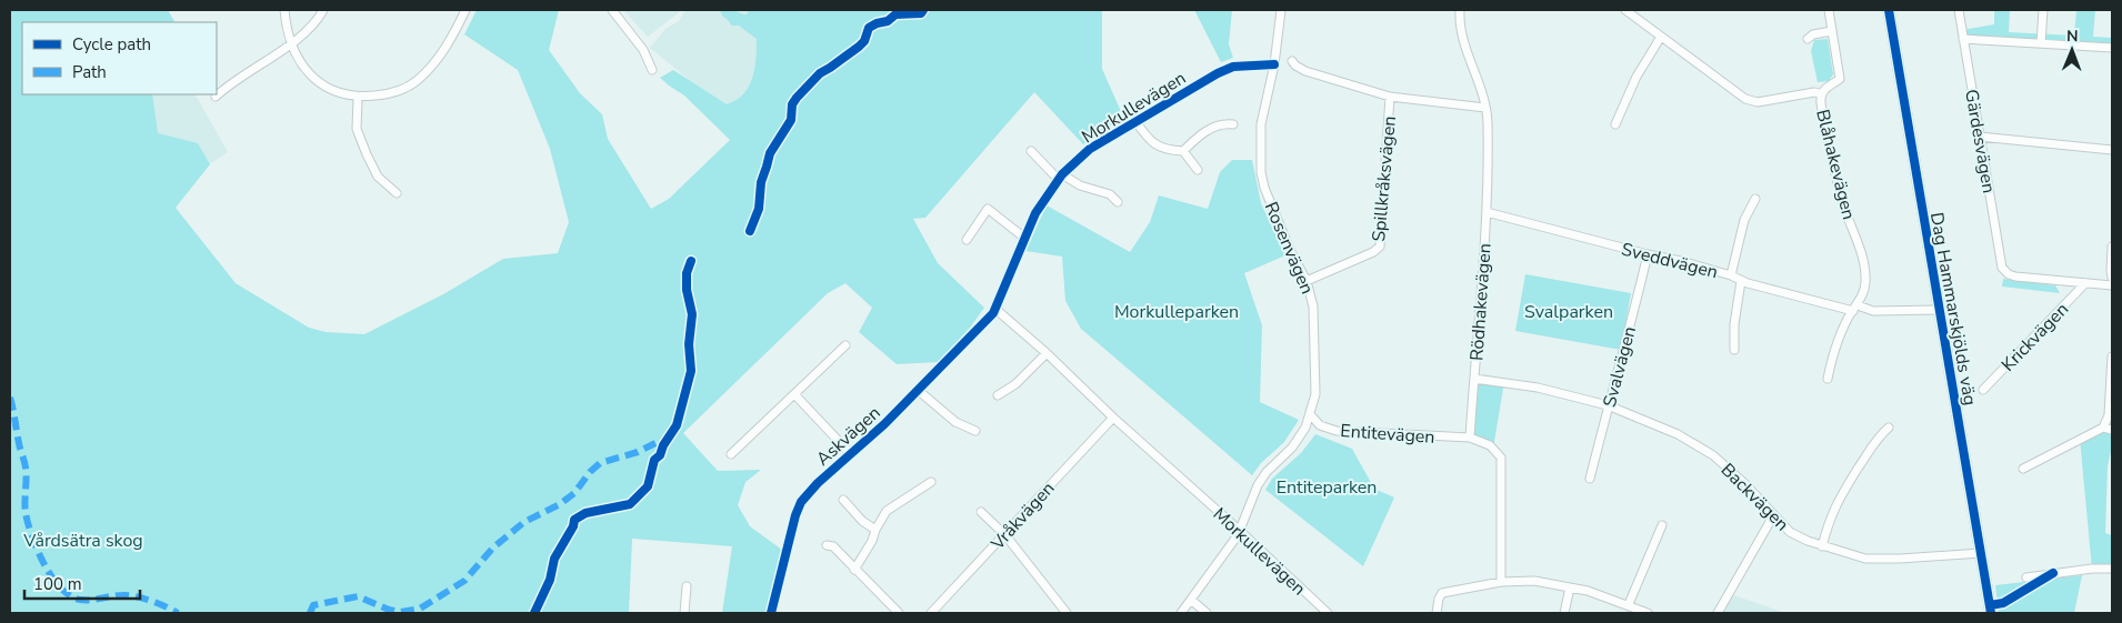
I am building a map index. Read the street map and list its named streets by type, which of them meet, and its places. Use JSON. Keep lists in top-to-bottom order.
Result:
{
  "streets": {
    "main road": ["Dag Hammarskjölds väg"],
    "street": [
      "Morkullevägen",
      "Gärdesvägen",
      "Blåhakevägen",
      "Spillkråksvägen",
      "Rosenvägen",
      "Sveddvägen",
      "Rödhakevägen",
      "Krickvägen",
      "Svalvägen",
      "Entitevägen",
      "Askvägen",
      "Backvägen",
      "Vråkvägen"
    ]
  },
  "crossings": [
    ["Morkullevägen", "Rosenvägen"],
    ["Morkullevägen", "Askvägen"],
    ["Morkullevägen", "Vråkvägen"],
    ["Gärdesvägen", "Krickvägen"],
    ["Blåhakevägen", "Sveddvägen"],
    ["Spillkråksvägen", "Rosenvägen"],
    ["Rosenvägen", "Entitevägen"],
    ["Sveddvägen", "Rödhakevägen"],
    ["Sveddvägen", "Svalvägen"],
    ["Rödhakevägen", "Entitevägen"],
    ["Rödhakevägen", "Backvägen"],
    ["Dag Hammarskjölds väg", "Backvägen"],
    ["Svalvägen", "Backvägen"]
  ],
  "parks": [
    "Morkulleparken",
    "Svalparken",
    "Entiteparken",
    "Vårdsätra skog"
  ],
  "legend": ["Cycle path", "Path"],
  "scale_bar": "100 m",
  "north": "top"
}
